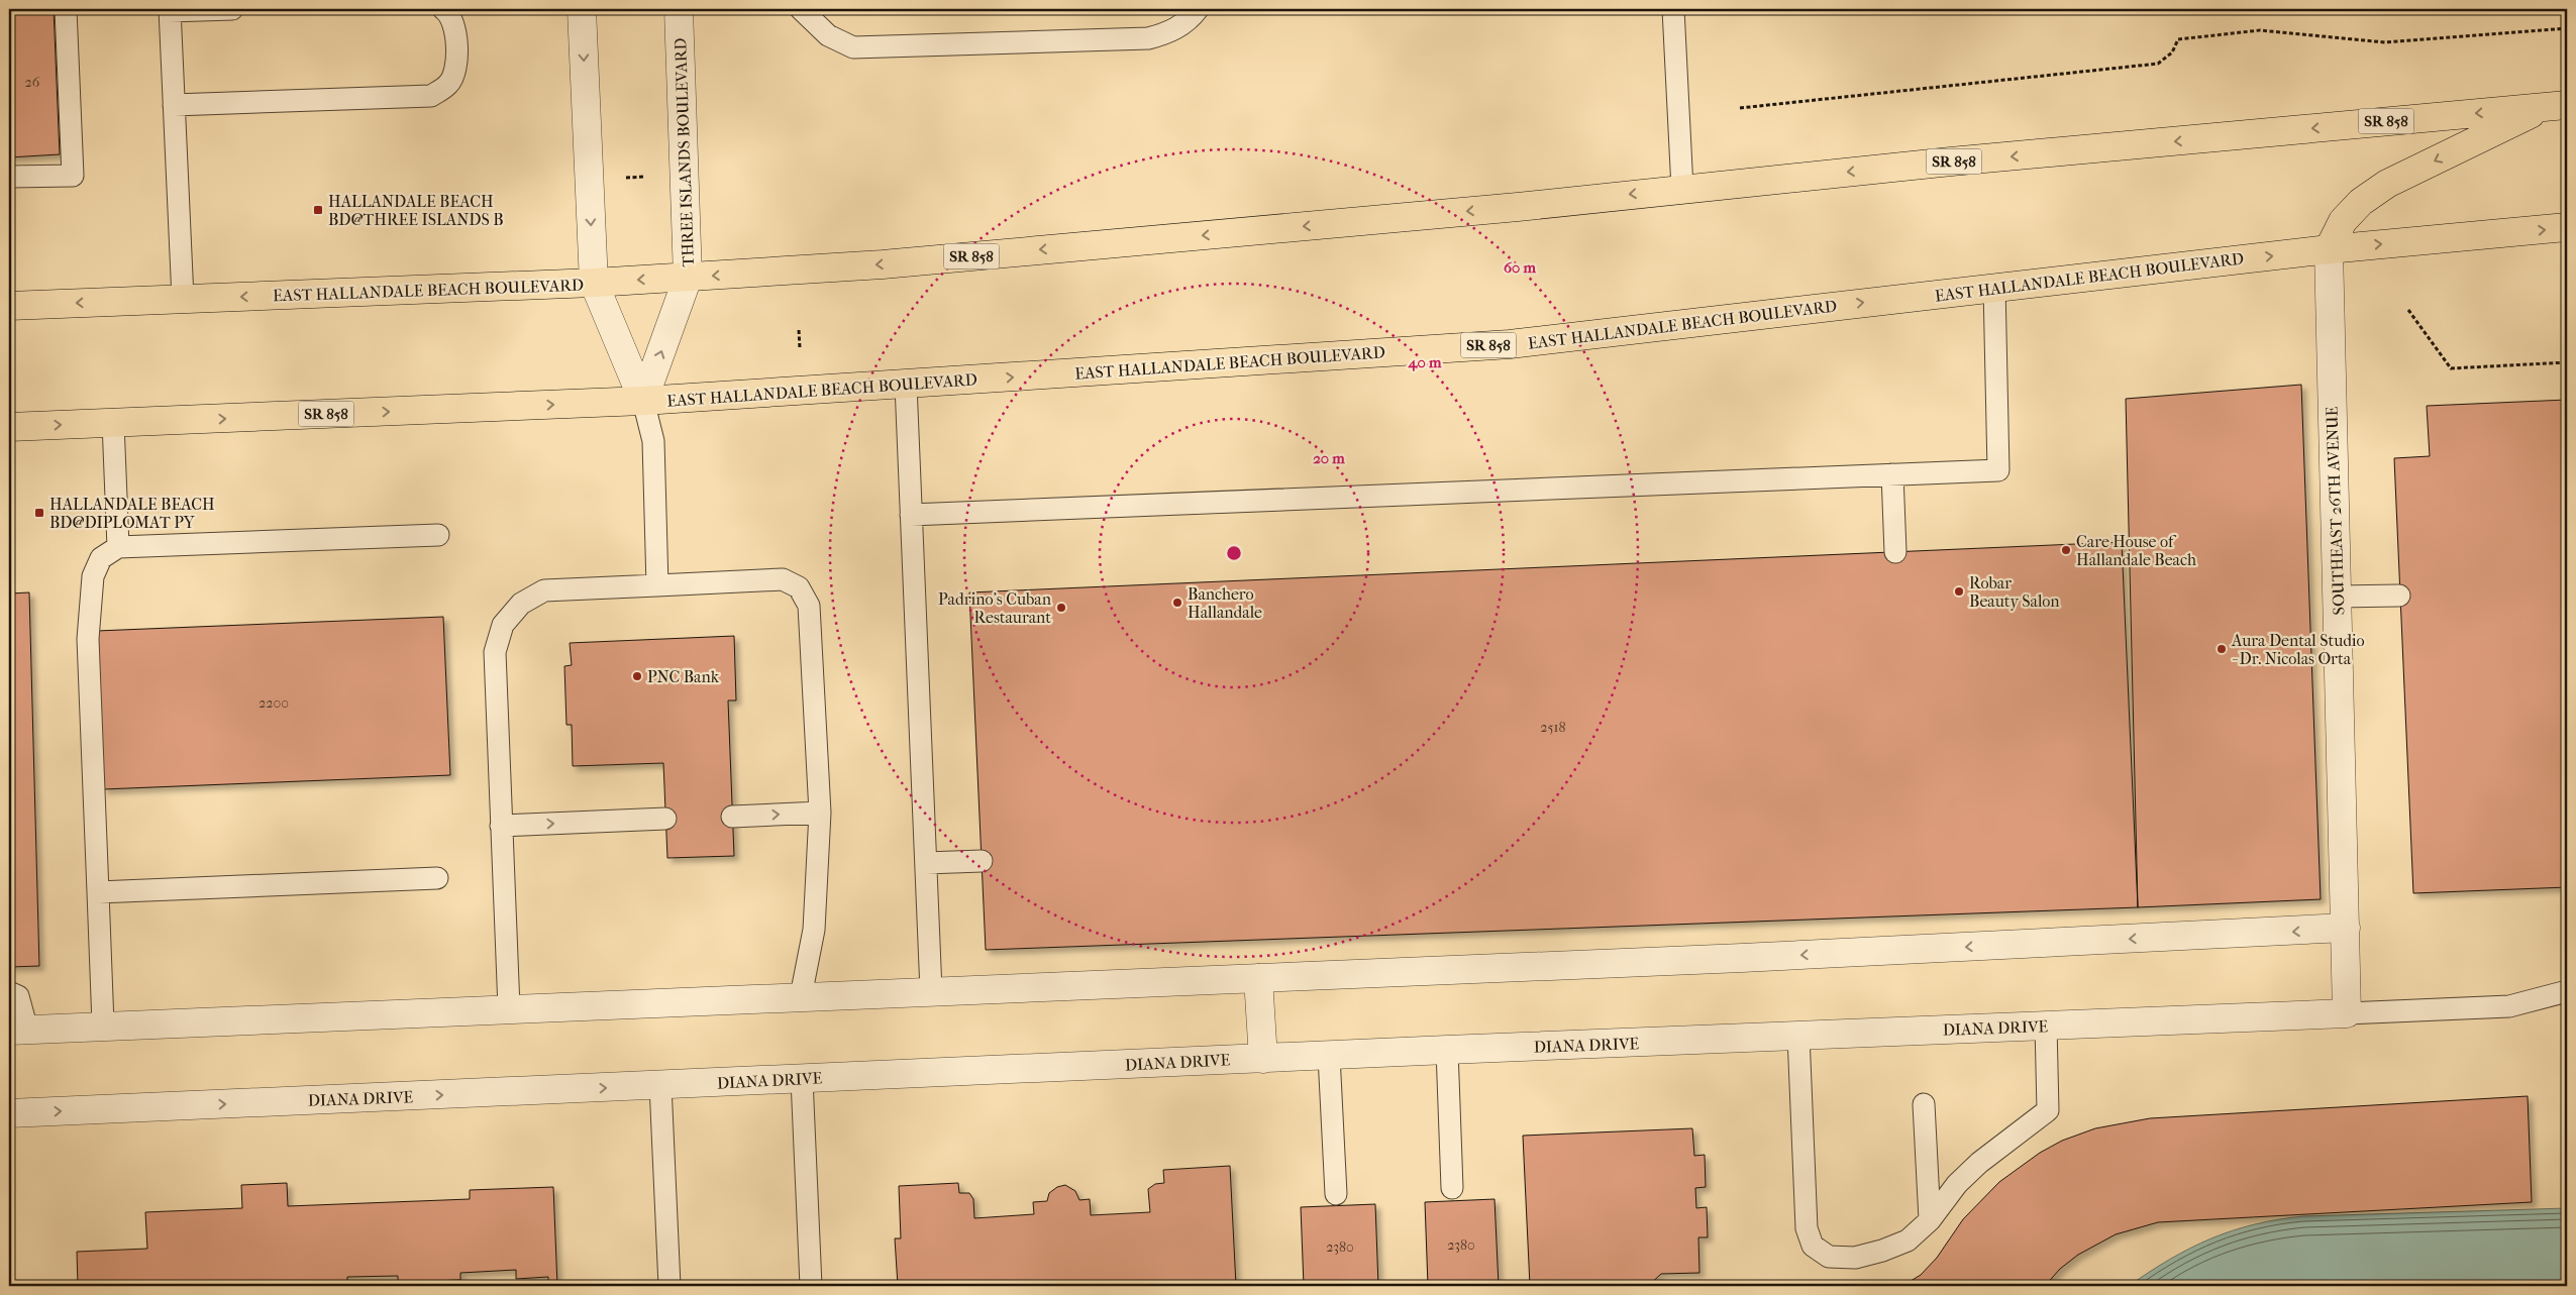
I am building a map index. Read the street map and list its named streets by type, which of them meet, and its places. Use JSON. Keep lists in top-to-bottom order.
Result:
{
  "streets": {
    "main road": ["SR 858", "EAST HALLANDALE BEACH BOULEVARD"],
    "street": ["THREE ISLANDS BOULEVARD", "SOUTHEAST 26TH AVENUE", "DIANA DRIVE"]
  },
  "crossings": [
    ["THREE ISLANDS BOULEVARD", "EAST HALLANDALE BEACH BOULEVARD"],
    ["EAST HALLANDALE BEACH BOULEVARD", "SOUTHEAST 26TH AVENUE"],
    ["SOUTHEAST 26TH AVENUE", "DIANA DRIVE"]
  ],
  "places": {
    "transit": ["HALLANDALE BEACH BD@THREE ISLANDS B", "HALLANDALE BEACH BD@DIPLOMAT PY"],
    "other": [
      "Care House of Hallandale Beach",
      "Robar Beauty Salon",
      "Banchero Hallandale",
      "Padrino’s Cuban Restaurant",
      "Aura Dental Studio - Dr. Nicolas Orta",
      "PNC Bank"
    ]
  },
  "house_numbers": [
    "26",
    "2200",
    "2518",
    "2380",
    "2380"
  ],
  "rings": ["60 m", "40 m", "20 m"]
}
